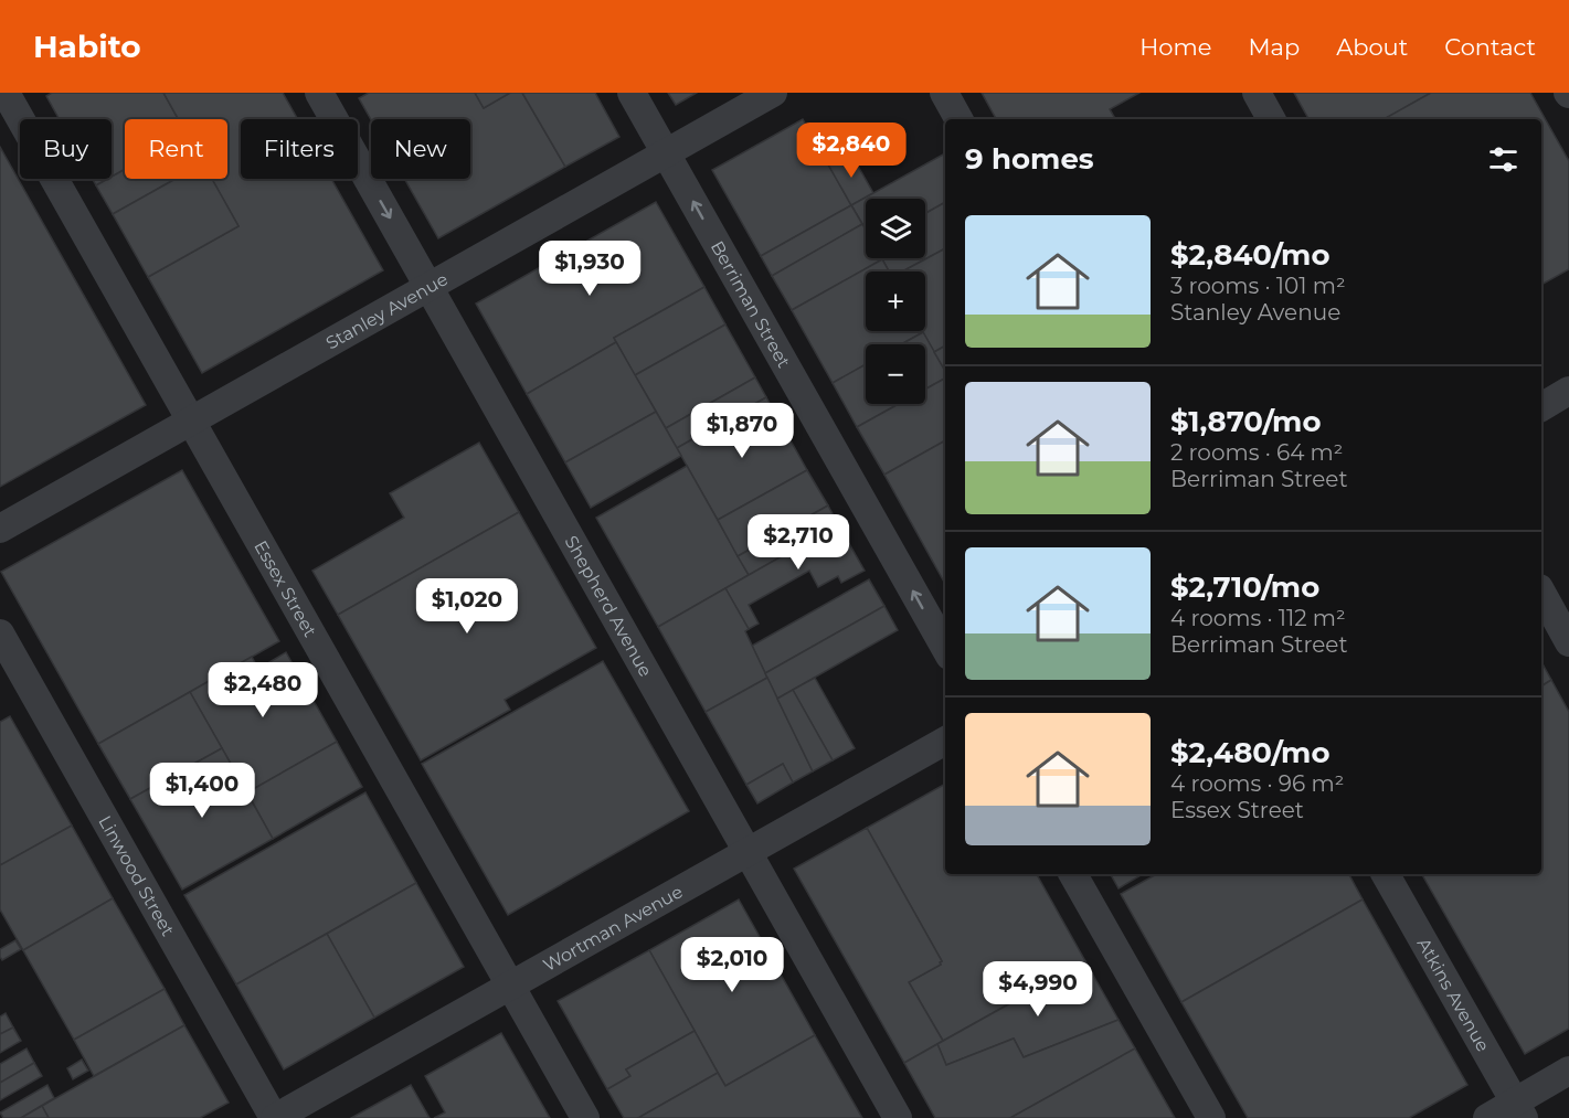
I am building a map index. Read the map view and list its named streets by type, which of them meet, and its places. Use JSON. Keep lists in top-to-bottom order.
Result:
{
  "streets": {
    "street": [
      "Berriman Street",
      "Stanley Avenue",
      "Essex Street",
      "Shepherd Avenue",
      "Linwood Street",
      "Wortman Avenue",
      "Atkins Avenue"
    ]
  },
  "crossings": [
    ["Berriman Street", "Stanley Avenue"],
    ["Stanley Avenue", "Essex Street"],
    ["Stanley Avenue", "Shepherd Avenue"],
    ["Essex Street", "Wortman Avenue"],
    ["Shepherd Avenue", "Wortman Avenue"],
    ["Linwood Street", "Wortman Avenue"]
  ],
  "one_way": ["Berriman Street"],
  "page": {
    "header": "Habito",
    "nav": [
      "Home",
      "Map",
      "About",
      "Contact"
    ],
    "chip": [
      "Buy",
      "Rent",
      "Filters",
      "New"
    ],
    "heading": "9 homes",
    "price": [
      "$2,840",
      "$1,930",
      "$1,870",
      "$2,710",
      "$1,020",
      "$2,480",
      "$1,400",
      "$2,010",
      "$4,990"
    ],
    "map_buttons": ["+", "−"],
    "list": [
      {
        "name": "$2,840/mo",
        "note": "3 rooms · 101 m² · Stanley Avenue"
      },
      {
        "name": "$1,870/mo",
        "note": "2 rooms · 64 m² · Berriman Street"
      },
      {
        "name": "$2,710/mo",
        "note": "4 rooms · 112 m² · Berriman Street"
      },
      {
        "name": "$2,480/mo",
        "note": "4 rooms · 96 m² · Essex Street"
      }
    ]
  }
}
